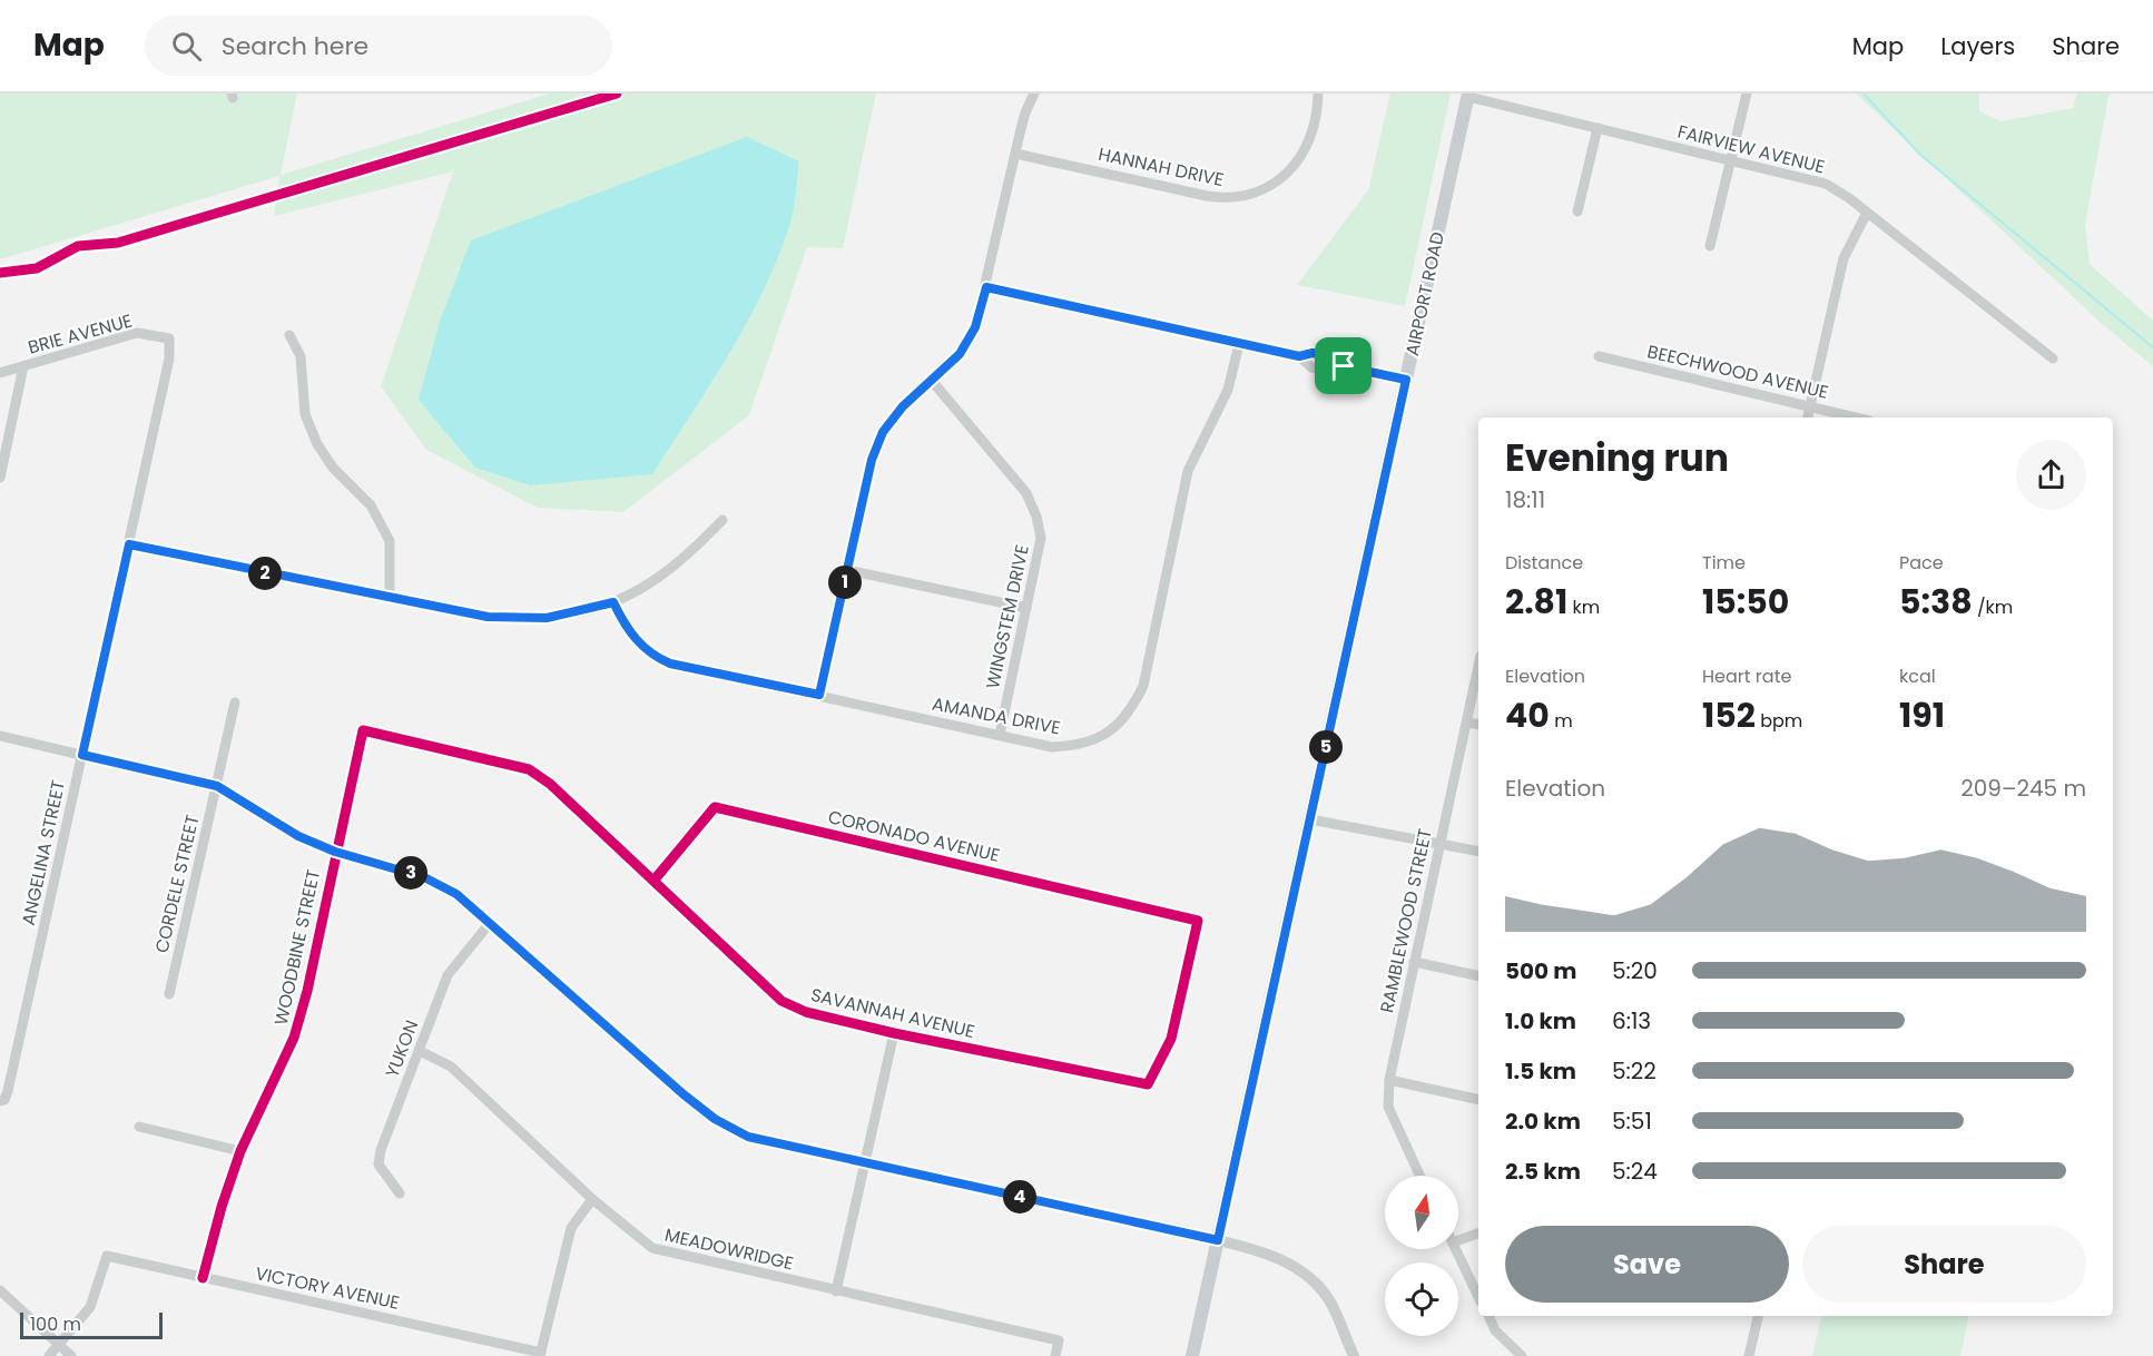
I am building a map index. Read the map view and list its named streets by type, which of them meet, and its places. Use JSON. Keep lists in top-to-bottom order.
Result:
{
  "streets": {
    "main road": ["AIRPORT ROAD"],
    "street": [
      "FAIRVIEW AVENUE",
      "HANNAH DRIVE",
      "BRIE AVENUE",
      "BEECHWOOD AVENUE",
      "WINGSTEM DRIVE",
      "AMANDA DRIVE",
      "CORONADO AVENUE",
      "ANGELINA STREET",
      "CORDELE STREET",
      "RAMBLEWOOD STREET",
      "WOODBINE STREET",
      "SAVANNAH AVENUE",
      "YUKON",
      "MEADOWRIDGE",
      "VICTORY AVENUE"
    ]
  },
  "crossings": [
    ["FAIRVIEW AVENUE", "AIRPORT ROAD"],
    ["BRIE AVENUE", "ANGELINA STREET"],
    ["WINGSTEM DRIVE", "AMANDA DRIVE"],
    ["CORONADO AVENUE", "SAVANNAH AVENUE"],
    ["WOODBINE STREET", "SAVANNAH AVENUE"],
    ["WOODBINE STREET", "VICTORY AVENUE"],
    ["YUKON", "MEADOWRIDGE"]
  ],
  "scale_bar": "100 m",
  "north": "top",
  "page": {
    "header": "Map",
    "search": "Search here",
    "nav": ["Map", "Layers", "Share"],
    "heading": ["Evening run", "18:11"],
    "stats": [
      ["Distance", "2.81 km"],
      ["Time", "15:50"],
      ["Pace", "5:38 /km"],
      ["Elevation", "40 m"],
      ["Heart rate", "152 bpm"],
      ["kcal", "191"]
    ],
    "pins": [
      "2",
      "1",
      "5",
      "3",
      "4"
    ],
    "chart": ["Elevation", "209–245 m"],
    "list": [
      {
        "name": "500 m",
        "note": "5:20"
      },
      {
        "name": "1.0 km",
        "note": "6:13"
      },
      {
        "name": "1.5 km",
        "note": "5:22"
      },
      {
        "name": "2.0 km",
        "note": "5:51"
      },
      {
        "name": "2.5 km",
        "note": "5:24"
      }
    ],
    "buttons": ["Save", "Share"],
    "scale": "100 m"
  }
}
